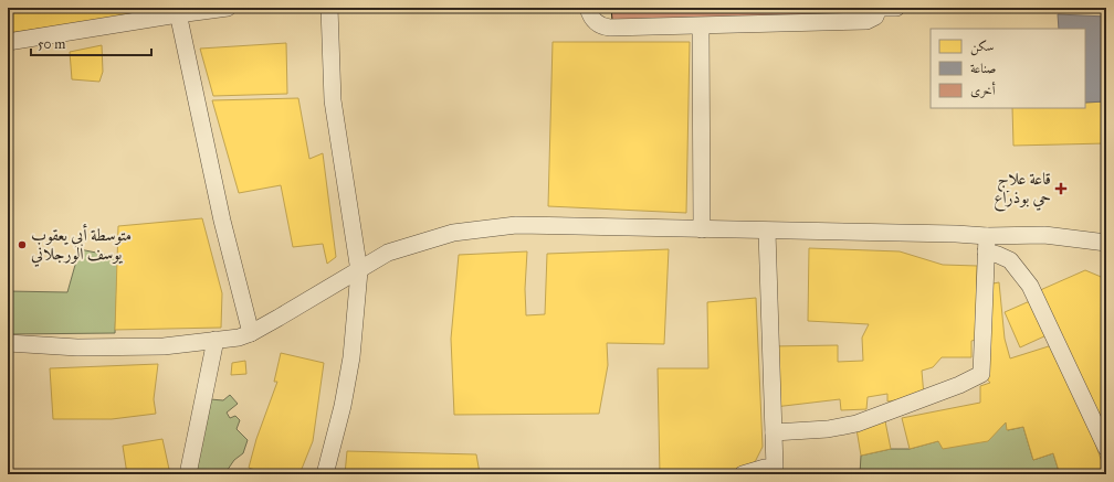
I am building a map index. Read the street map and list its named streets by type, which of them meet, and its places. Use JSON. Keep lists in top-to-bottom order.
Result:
{
  "places": {
    "health": ["قاعة علاج حي بوذراع"],
    "other": ["متوسطة أبي يعقوب يوسف الورجلاني"]
  },
  "legend": ["سكن", "صناعة", "أخرى"],
  "scale_bar": "50 m"
}
